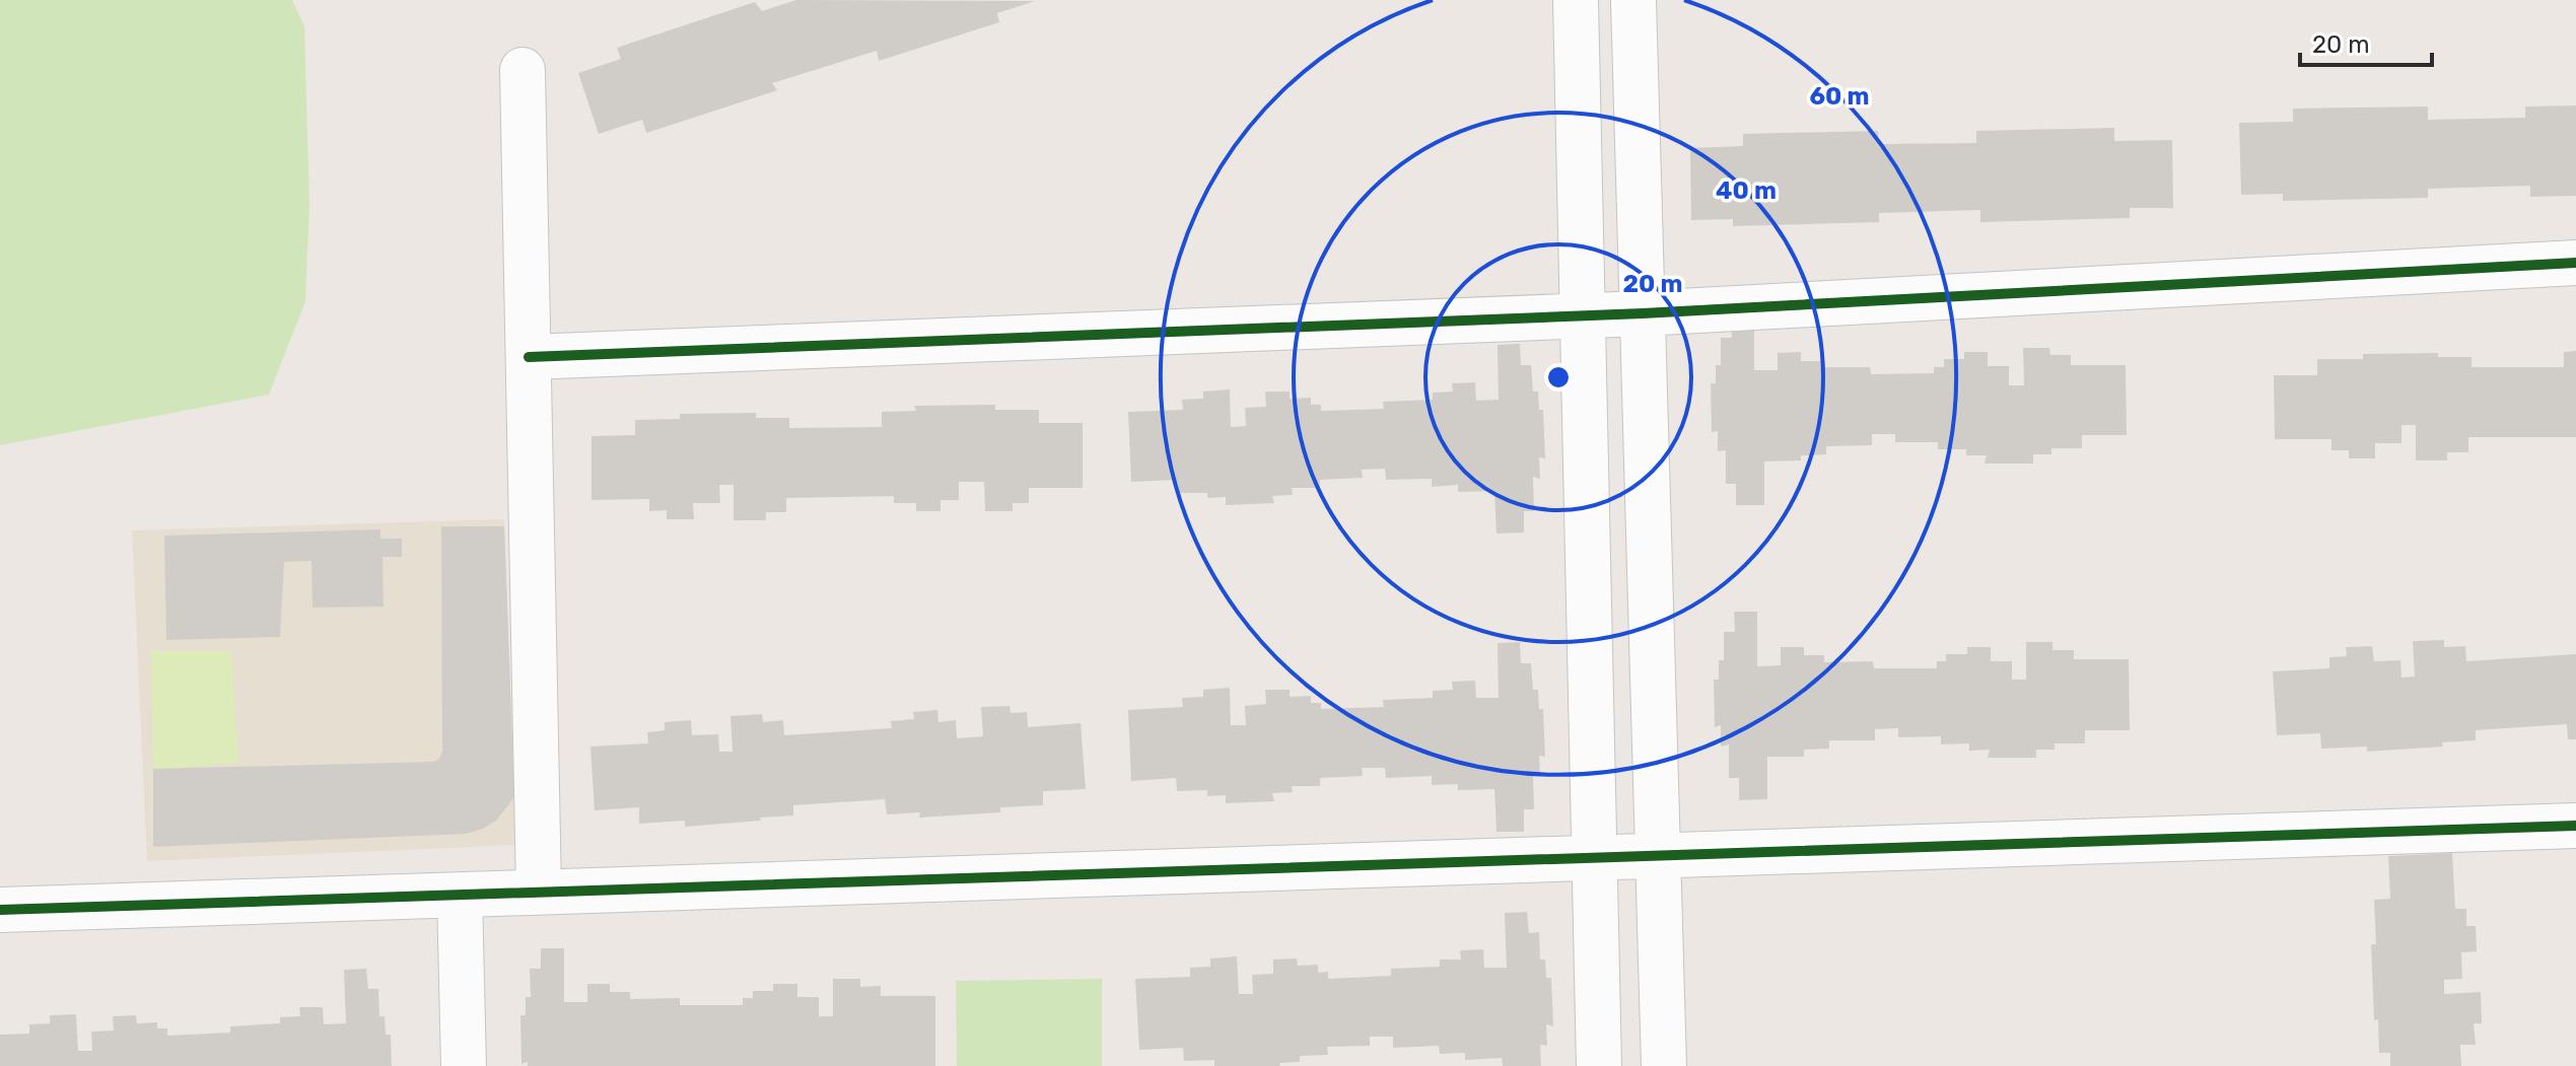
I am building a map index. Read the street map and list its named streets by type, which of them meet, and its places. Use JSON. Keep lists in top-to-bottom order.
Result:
{
  "scale_bar": "20 m",
  "rings": ["60 m", "40 m", "20 m"]
}
